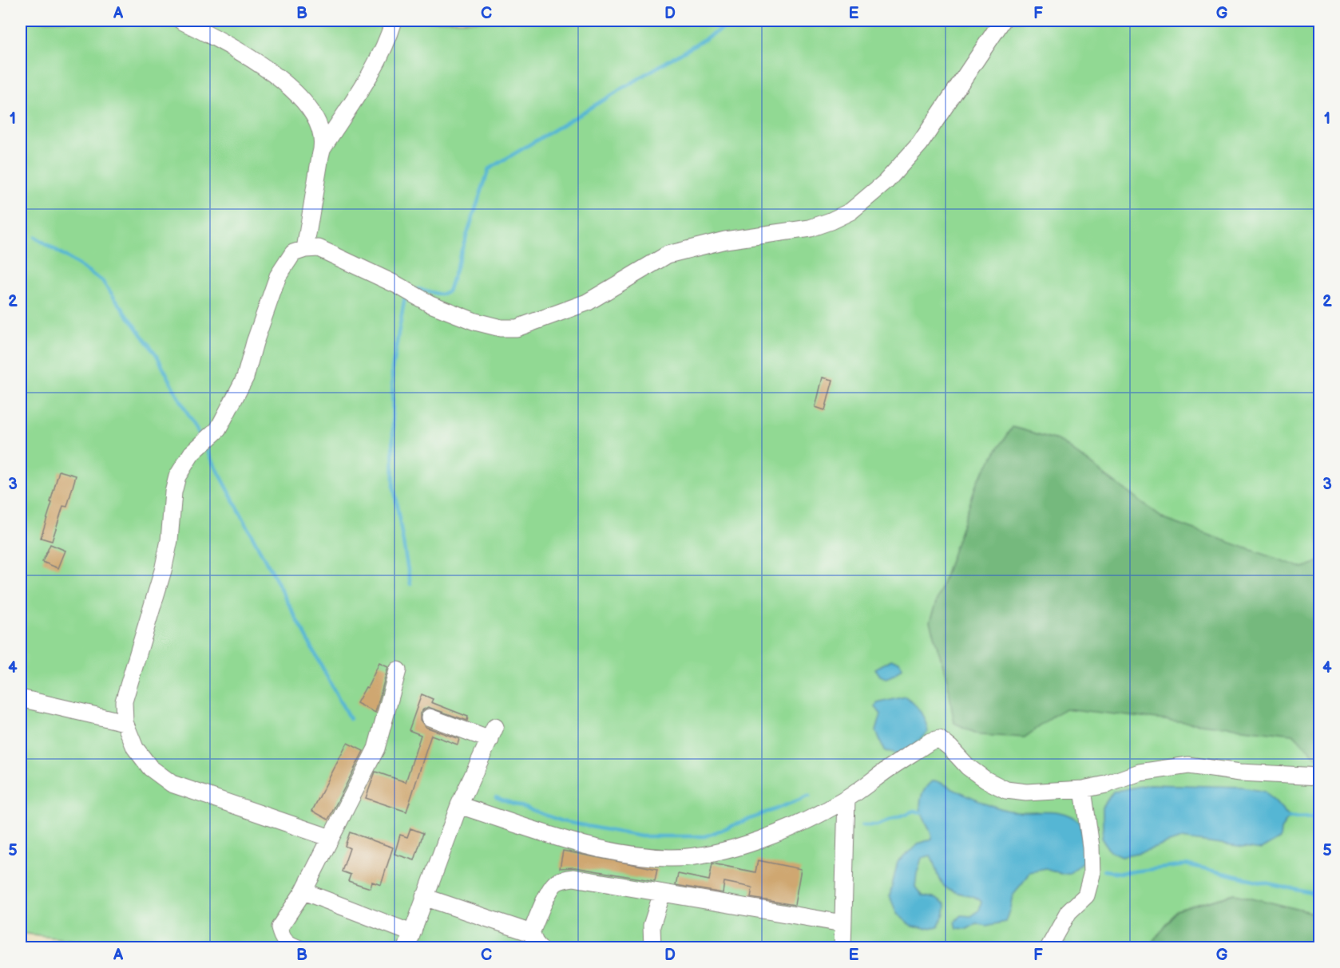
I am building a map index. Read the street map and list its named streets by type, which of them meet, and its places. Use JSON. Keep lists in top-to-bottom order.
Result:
{
  "grid": {
    "columns": [
      "A",
      "B",
      "C",
      "D",
      "E",
      "F",
      "G"
    ],
    "rows": [
      "1",
      "2",
      "3",
      "4",
      "5"
    ]
  }
}
